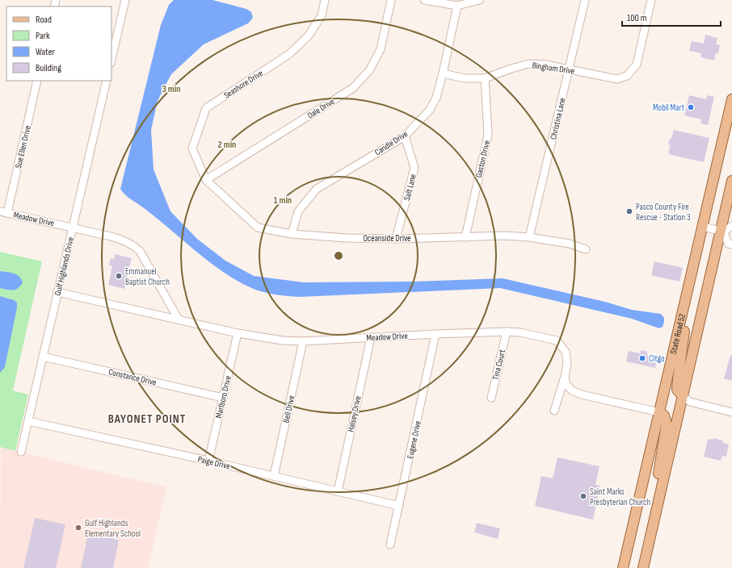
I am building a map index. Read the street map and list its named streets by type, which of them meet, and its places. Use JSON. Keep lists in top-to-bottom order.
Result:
{
  "streets": {
    "main road": ["State Road 52"],
    "street": [
      "Bingham Drive",
      "Seashore Drive",
      "Dale Drive",
      "Christina Lane",
      "Candle Drive",
      "Sue Ellen Drive",
      "Gaston Drive",
      "Salt Lane",
      "Meadow Drive",
      "Oceanside Drive",
      "Gulf Highlands Drive",
      "Tina Court",
      "Constance Drive",
      "Marlboro Drive",
      "Bell Drive",
      "Halsey Drive",
      "Eugene Drive",
      "Paige Drive"
    ]
  },
  "crossings": [
    ["Bingham Drive", "Christina Lane"],
    ["Bingham Drive", "Candle Drive"],
    ["Bingham Drive", "Gaston Drive"],
    ["Seashore Drive", "Dale Drive"],
    ["Seashore Drive", "Oceanside Drive"],
    ["Dale Drive", "Oceanside Drive"],
    ["Christina Lane", "Oceanside Drive"],
    ["Candle Drive", "Salt Lane"],
    ["Candle Drive", "Oceanside Drive"],
    ["Sue Ellen Drive", "Meadow Drive"],
    ["Gaston Drive", "Oceanside Drive"],
    ["Salt Lane", "Oceanside Drive"],
    ["Meadow Drive", "Gulf Highlands Drive"],
    ["Meadow Drive", "Tina Court"],
    ["Meadow Drive", "Marlboro Drive"],
    ["Meadow Drive", "Bell Drive"],
    ["Meadow Drive", "Halsey Drive"],
    ["Meadow Drive", "Eugene Drive"],
    ["Gulf Highlands Drive", "Constance Drive"],
    ["Gulf Highlands Drive", "Paige Drive"],
    ["Constance Drive", "Marlboro Drive"],
    ["Marlboro Drive", "Paige Drive"],
    ["Bell Drive", "Paige Drive"],
    ["Halsey Drive", "Paige Drive"],
    ["Eugene Drive", "Paige Drive"]
  ],
  "districts": ["BAYONET POINT"],
  "places": [
    "Mobil Mart",
    "Pasco County Fire Rescue - Station 3",
    "Emmanuel Baptist Church",
    "Citgo",
    "Saint Marks Presbyterian Church",
    "Gulf Highlands Elementary School"
  ],
  "legend": [
    "Road",
    "Park",
    "Water",
    "Building"
  ],
  "scale_bar": "100 m",
  "rings": ["3 min", "2 min", "1 min"]
}
